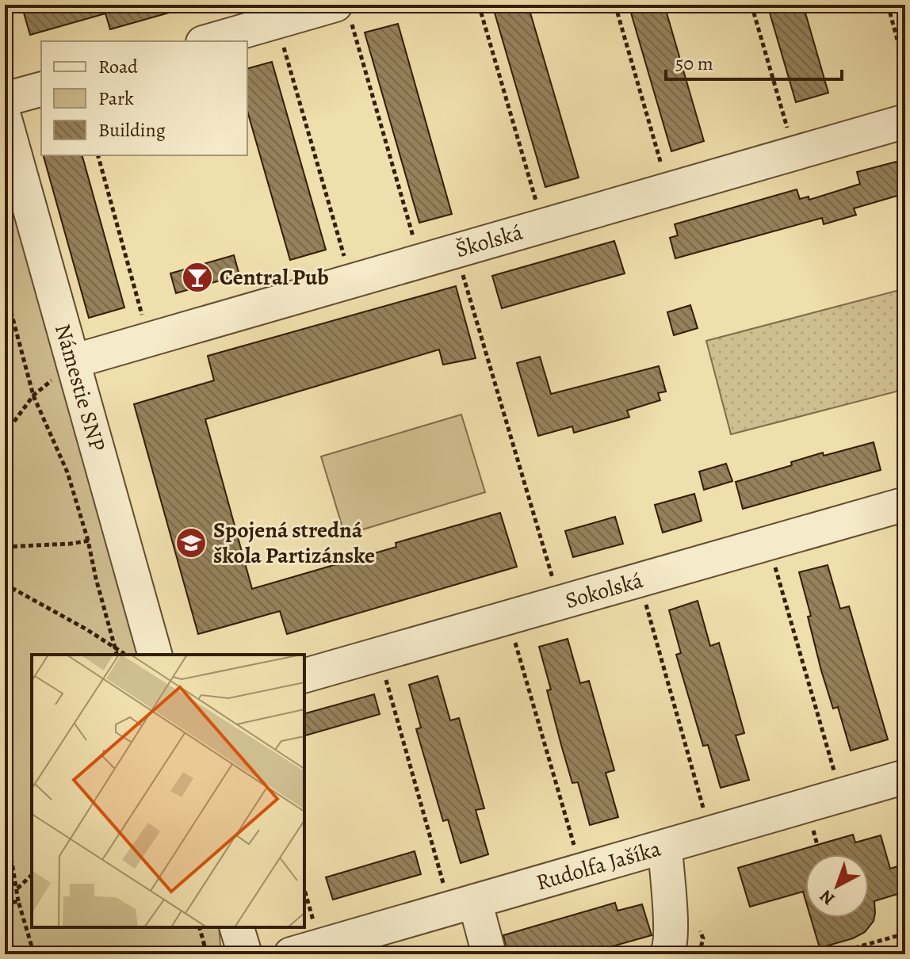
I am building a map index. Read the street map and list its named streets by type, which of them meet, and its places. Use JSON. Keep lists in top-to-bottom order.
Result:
{
  "streets": {
    "street": [
      "Školská",
      "Námestie SNP",
      "Sokolská",
      "Rudolfa Jašíka"
    ]
  },
  "crossings": [
    ["Školská", "Námestie SNP"]
  ],
  "places": {
    "bar": ["Central Pub"],
    "school or university": ["Spojená stredná škola Partizánske"]
  },
  "legend": ["Road", "Park", "Building"],
  "scale_bar": "50 m",
  "north": "bottom left"
}
